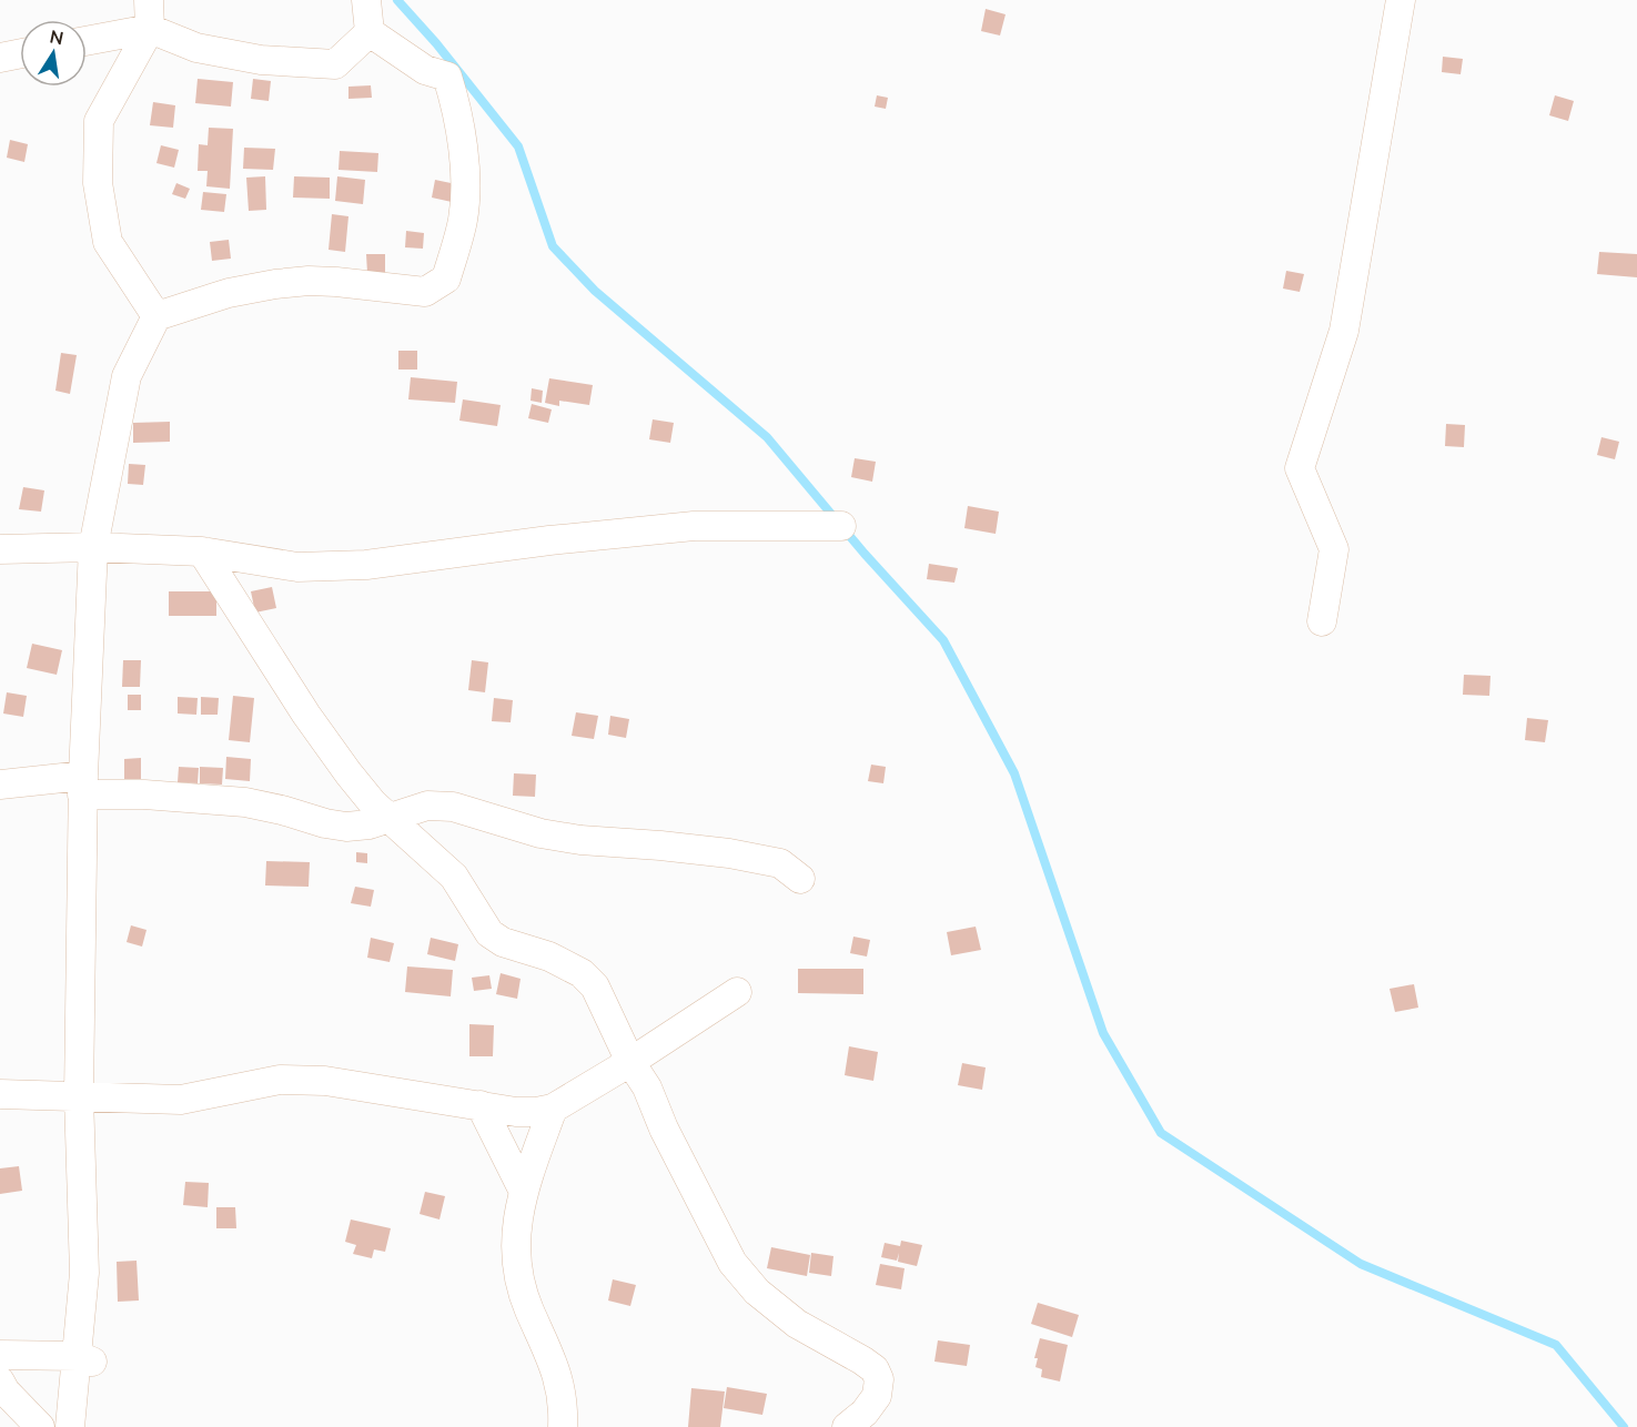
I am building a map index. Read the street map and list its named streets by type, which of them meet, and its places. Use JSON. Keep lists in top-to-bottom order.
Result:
{
  "north": "top"
}
